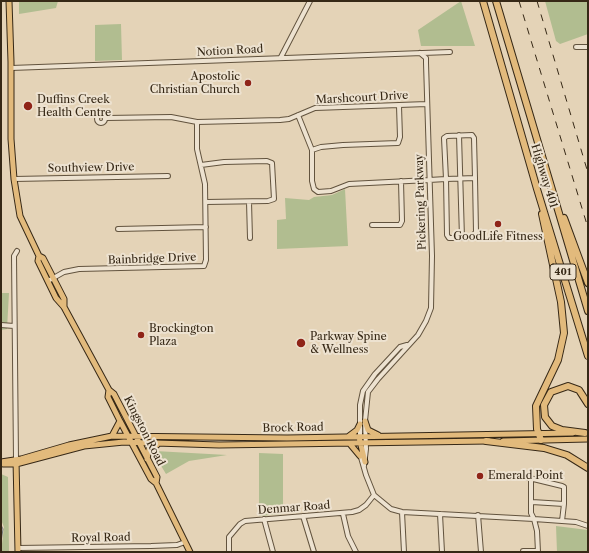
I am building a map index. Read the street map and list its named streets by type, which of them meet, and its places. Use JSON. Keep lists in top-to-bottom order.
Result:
{
  "streets": {
    "highway": ["Highway 401", "401"],
    "main road": ["Brock Road", "Kingston Road"],
    "street": [
      "Notion Road",
      "Marshcourt Drive",
      "Southview Drive",
      "Pickering Parkway",
      "Bainbridge Drive",
      "Denmar Road",
      "Royal Road"
    ]
  },
  "crossings": [
    ["Notion Road", "Pickering Parkway"],
    ["Notion Road", "Kingston Road"],
    ["Marshcourt Drive", "Pickering Parkway"],
    ["Southview Drive", "Kingston Road"],
    ["Pickering Parkway", "Brock Road"],
    ["Pickering Parkway", "Denmar Road"],
    ["Bainbridge Drive", "Kingston Road"],
    ["Brock Road", "Kingston Road"],
    ["Kingston Road", "Royal Road"]
  ],
  "places": [
    "Apostolic Christian Church",
    "Duffins Creek Health Centre",
    "GoodLife Fitness",
    "Brockington Plaza",
    "Parkway Spine & Wellness",
    "Emerald Point"
  ]
}
